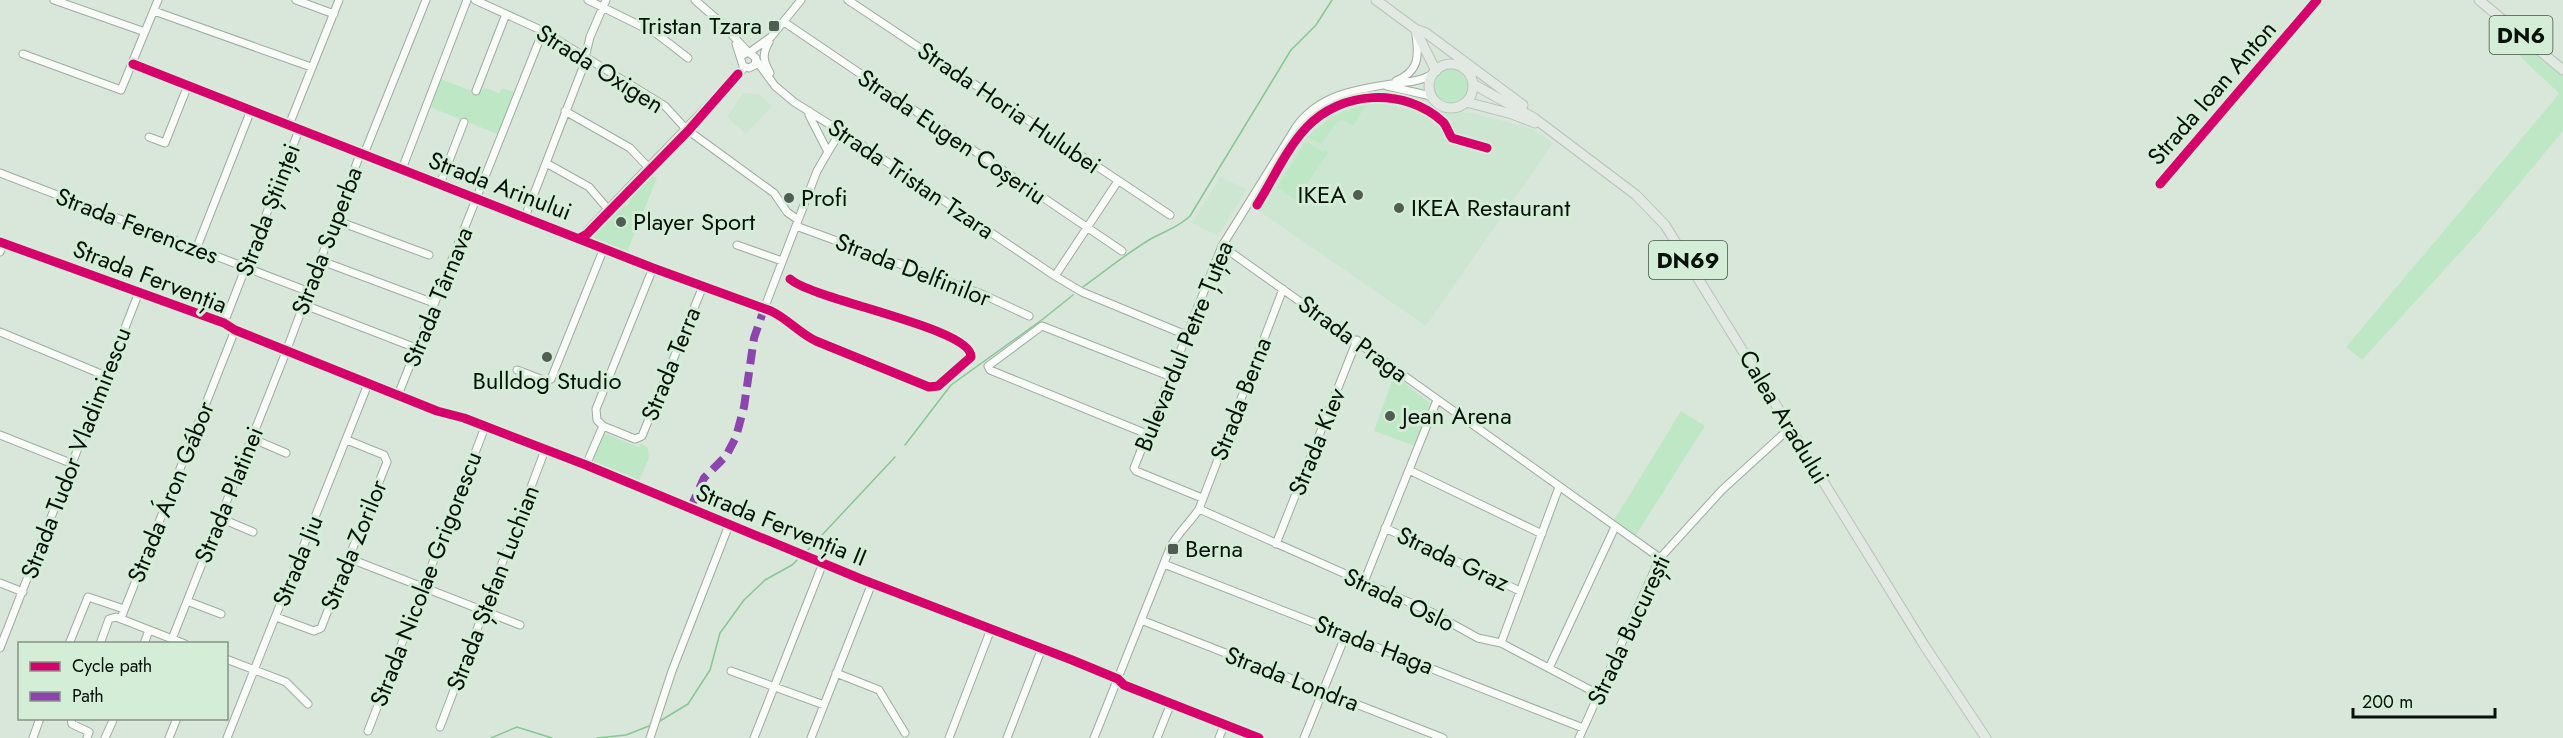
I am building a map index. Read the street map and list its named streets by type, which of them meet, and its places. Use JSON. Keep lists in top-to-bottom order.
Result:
{
  "streets": {
    "main road": ["DN6", "DN69", "Calea Aradului"],
    "street": [
      "Strada Oxigen",
      "Strada Ioan Anton",
      "Strada Horia Hulubei",
      "Strada Eugen Coșeriu",
      "Strada Tristan Tzara",
      "Strada Arinului",
      "Strada Științei",
      "Strada Ferenczes",
      "Strada Superba",
      "Strada Delfinilor",
      "Strada Fervenția",
      "Strada Târnava",
      "Strada Praga",
      "Bulevardul Petre Țuțea",
      "Strada Terra",
      "Strada Berna",
      "Strada Kiev",
      "Strada Tudor Vladimirescu",
      "Strada Áron Gábor",
      "Strada Platinei",
      "Strada Fervenția II",
      "Strada Zorilor",
      "Strada Graz",
      "Strada Jiu",
      "Strada Nicolae Grigorescu",
      "Strada Ștefan Luchian",
      "Strada Oslo",
      "Strada București",
      "Strada Haga",
      "Strada Londra"
    ]
  },
  "crossings": [
    ["Strada Oxigen", "Strada Delfinilor"],
    ["Strada Oxigen", "Strada Târnava"],
    ["Strada Tristan Tzara", "Bulevardul Petre Țuțea"],
    ["Strada Arinului", "Strada Științei"],
    ["Strada Arinului", "Strada Superba"],
    ["Strada Arinului", "Strada Târnava"],
    ["Strada Arinului", "Strada Terra"],
    ["Strada Științei", "Strada Ferenczes"],
    ["Strada Științei", "Strada Fervenția"],
    ["Strada Ferenczes", "Strada Superba"],
    ["Strada Superba", "Strada Fervenția"],
    ["Strada Superba", "Strada Platinei"],
    ["Strada Superba", "Strada Fervenția II"],
    ["DN69", "Bulevardul Petre Țuțea"],
    ["DN69", "Calea Aradului"],
    ["Strada Fervenția", "Strada Tudor Vladimirescu"],
    ["Strada Fervenția", "Strada Áron Gábor"],
    ["Strada Fervenția", "Strada Platinei"],
    ["Strada Fervenția", "Strada Fervenția II"],
    ["Strada Târnava", "Strada Fervenția II"],
    ["Strada Praga", "Bulevardul Petre Țuțea"],
    ["Strada Praga", "Strada Berna"],
    ["Strada Praga", "Strada Kiev"],
    ["Strada Praga", "Strada București"],
    ["Bulevardul Petre Țuțea", "Strada Berna"],
    ["Bulevardul Petre Țuțea", "Calea Aradului"],
    ["Strada Terra", "Strada Fervenția II"],
    ["Strada Berna", "Strada Oslo"],
    ["Calea Aradului", "Strada București"],
    ["Strada Kiev", "Strada Oslo"],
    ["Strada Platinei", "Strada Fervenția II"],
    ["Strada Fervenția II", "Strada Jiu"],
    ["Strada Fervenția II", "Strada Nicolae Grigorescu"],
    ["Strada Fervenția II", "Strada Ștefan Luchian"],
    ["Strada Zorilor", "Strada Jiu"],
    ["Strada Oslo", "Strada București"],
    ["Strada București", "Strada Haga"]
  ],
  "places": {
    "transit": ["Tristan Tzara", "Berna"],
    "other": [
      "IKEA",
      "Profi",
      "IKEA Restaurant",
      "Player Sport",
      "Bulldog Studio",
      "Jean Arena"
    ]
  },
  "legend": ["Cycle path", "Path"],
  "scale_bar": "200 m"
}
